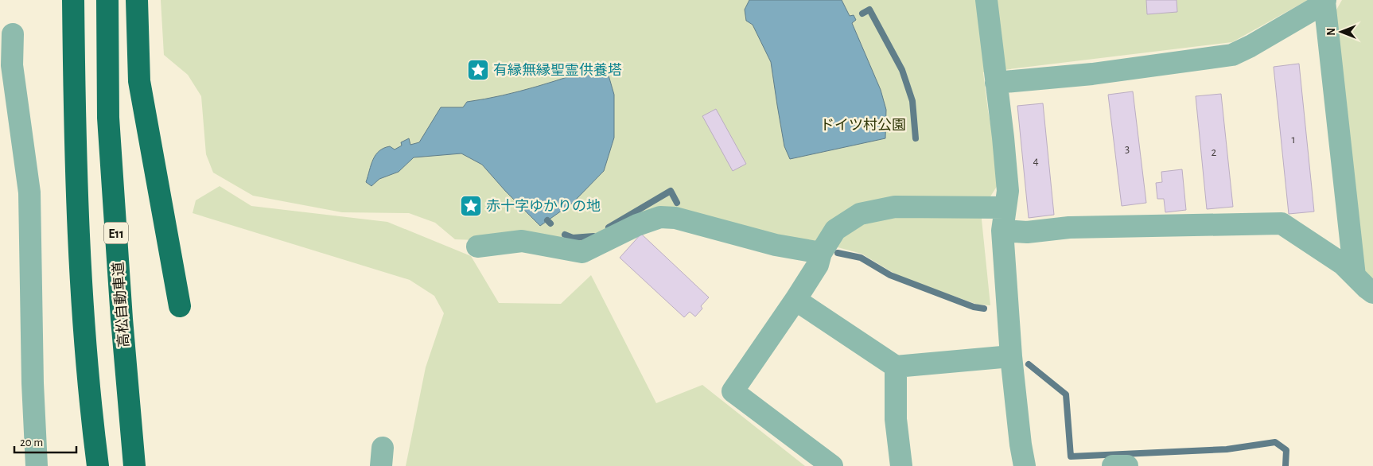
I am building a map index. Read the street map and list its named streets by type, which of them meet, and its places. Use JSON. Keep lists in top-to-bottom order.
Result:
{
  "streets": {
    "highway": ["E11", "高松自動車道"]
  },
  "parks": ["ドイツ村公園"],
  "places": {
    "place": ["有縁無縁聖霊供養塔", "赤十字ゆかりの地"]
  },
  "house_numbers": [
    "1",
    "3",
    "2",
    "4"
  ],
  "scale_bar": "20 m",
  "north": "left"
}
